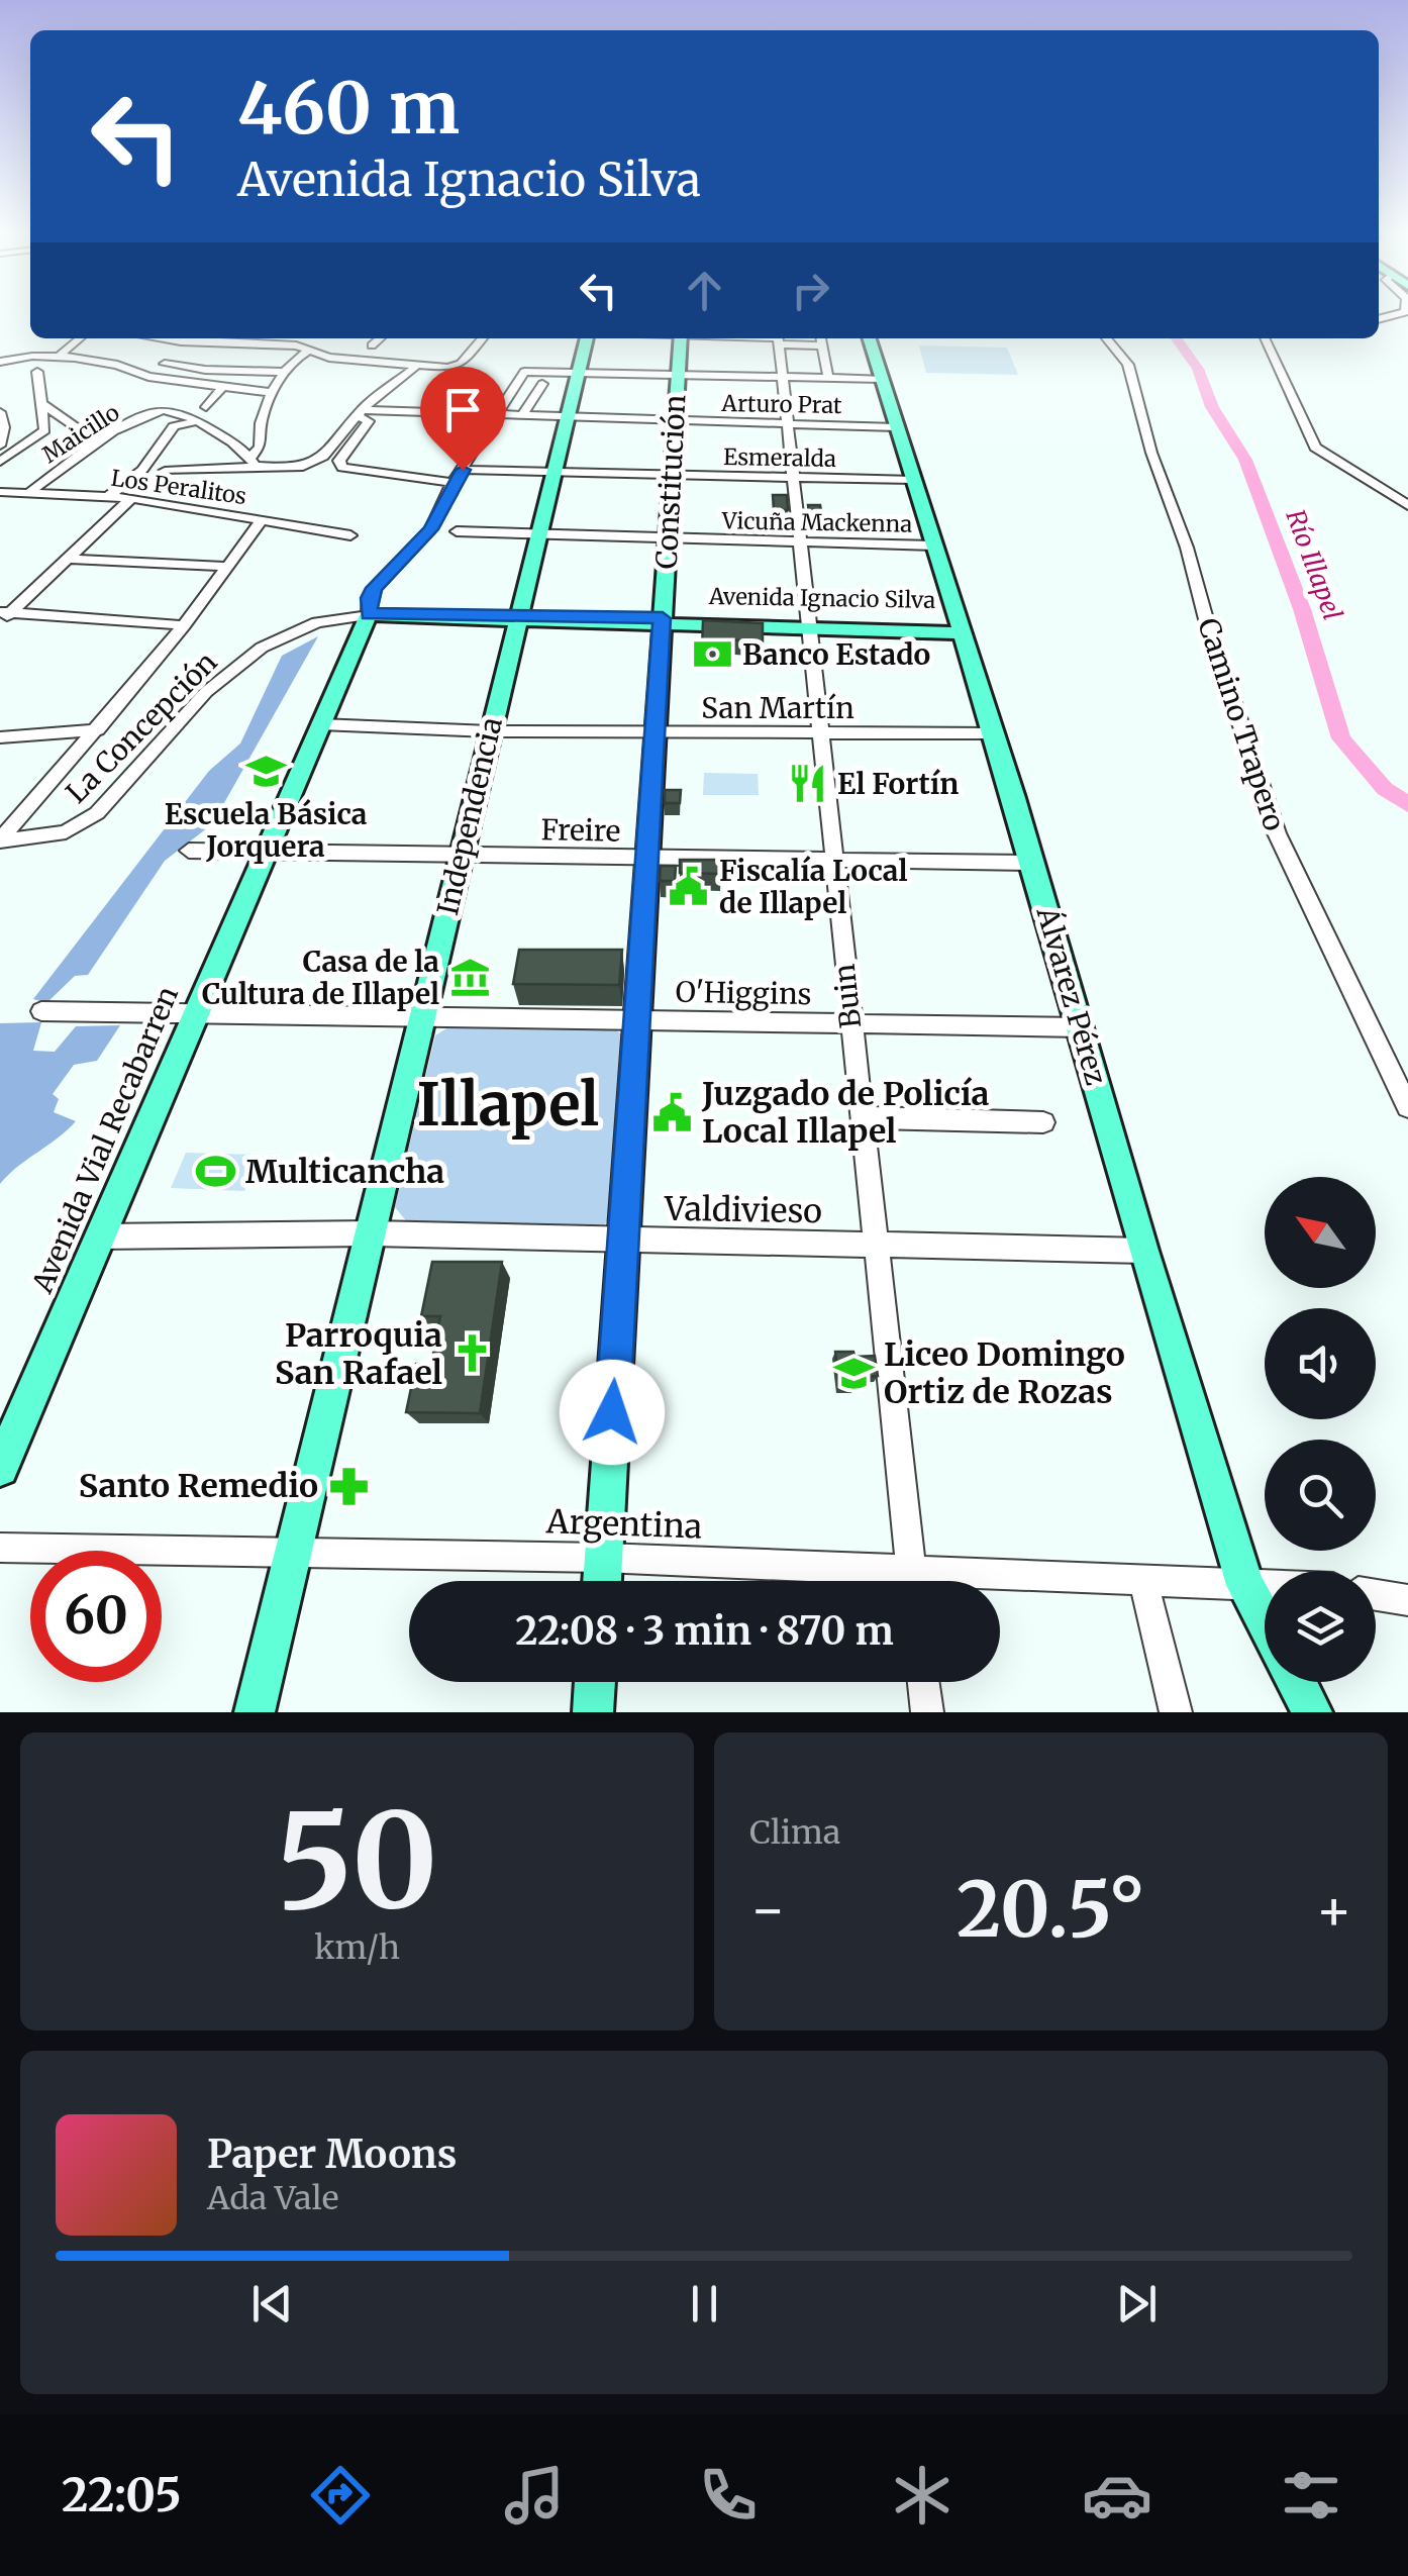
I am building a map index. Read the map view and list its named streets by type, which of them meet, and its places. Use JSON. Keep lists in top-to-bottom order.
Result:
{
  "streets": {
    "main road": [
      "Constitución",
      "Avenida Ignacio Silva",
      "Independencia",
      "Álvarez Pérez",
      "Avenida Vial Recabarren"
    ],
    "street": [
      "Arturo Prat",
      "Maicillo",
      "Esmeralda",
      "Los Peralitos",
      "Vicuña Mackenna",
      "San Martín",
      "Camino Trapero",
      "La Concepción",
      "Freire",
      "O'Higgins",
      "Buin",
      "Valdivieso",
      "Argentina"
    ]
  },
  "crossings": [
    ["Arturo Prat", "Constitución"],
    ["Arturo Prat", "Independencia"],
    ["Arturo Prat", "Buin"],
    ["Arturo Prat", "Álvarez Pérez"],
    ["Maicillo", "Los Peralitos"],
    ["Esmeralda", "Constitución"],
    ["Esmeralda", "Independencia"],
    ["Esmeralda", "Buin"],
    ["Esmeralda", "Álvarez Pérez"],
    ["Constitución", "Vicuña Mackenna"],
    ["Constitución", "Avenida Ignacio Silva"],
    ["Constitución", "San Martín"],
    ["Constitución", "Freire"],
    ["Constitución", "O'Higgins"],
    ["Constitución", "Valdivieso"],
    ["Constitución", "Argentina"],
    ["Vicuña Mackenna", "Independencia"],
    ["Vicuña Mackenna", "Buin"],
    ["Vicuña Mackenna", "Álvarez Pérez"],
    ["Avenida Ignacio Silva", "La Concepción"],
    ["Avenida Ignacio Silva", "Independencia"],
    ["Avenida Ignacio Silva", "Buin"],
    ["Avenida Ignacio Silva", "Álvarez Pérez"],
    ["Avenida Ignacio Silva", "Avenida Vial Recabarren"],
    ["San Martín", "Independencia"],
    ["San Martín", "Buin"],
    ["San Martín", "Álvarez Pérez"],
    ["San Martín", "Avenida Vial Recabarren"],
    ["La Concepción", "Avenida Vial Recabarren"],
    ["Independencia", "Freire"],
    ["Independencia", "O'Higgins"],
    ["Independencia", "Valdivieso"],
    ["Independencia", "Argentina"],
    ["Freire", "Buin"],
    ["Freire", "Álvarez Pérez"],
    ["Freire", "Avenida Vial Recabarren"],
    ["O'Higgins", "Buin"],
    ["O'Higgins", "Álvarez Pérez"],
    ["O'Higgins", "Avenida Vial Recabarren"],
    ["Buin", "Valdivieso"],
    ["Álvarez Pérez", "Valdivieso"],
    ["Álvarez Pérez", "Argentina"],
    ["Avenida Vial Recabarren", "Valdivieso"]
  ],
  "districts": ["Illapel"],
  "water": ["Río Illapel"],
  "places": {
    "bank": ["Banco Estado"],
    "school or university": ["Escuela Básica Jorquera", "Liceo Domingo Ortiz de Rozas"],
    "restaurant": ["El Fortín"],
    "public building": ["Fiscalía Local de Illapel", "Juzgado de Policía Local Illapel"],
    "museum": ["Casa de la Cultura de Illapel"],
    "sports": ["Multicancha"],
    "church": ["Parroquia San Rafael"],
    "pharmacy": ["Santo Remedio"]
  },
  "north": "top left",
  "page": {
    "turn": ["460 m", "Avenida Ignacio Silva"],
    "limit": "60",
    "trip": "22:08 · 3 min · 870 m",
    "tile": [
      ["50", "km/h"],
      "Clima"
    ],
    "heat": ["−", "20.5°", "+"],
    "song": ["Paper Moons", "Ada Vale"],
    "tabs": "22:05"
  }
}
